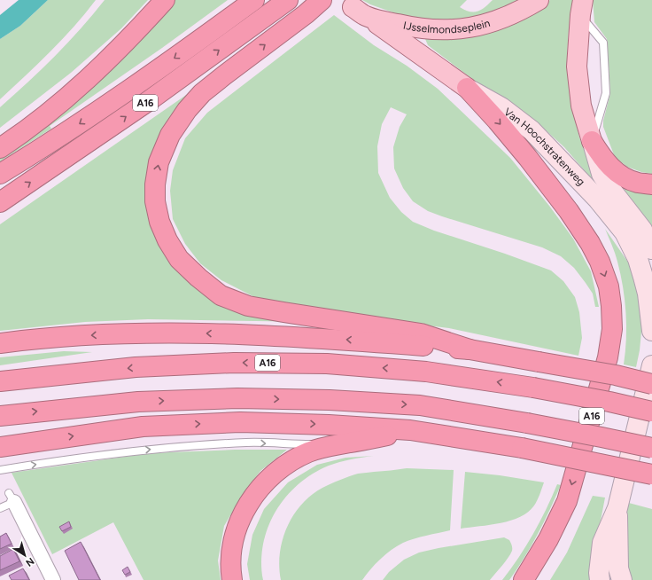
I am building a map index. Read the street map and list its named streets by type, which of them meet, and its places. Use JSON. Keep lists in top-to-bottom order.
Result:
{
  "streets": {
    "highway": ["A16"],
    "main road": ["IJsselmondseplein", "Van Hoochstratenweg"]
  },
  "crossings": [
    ["IJsselmondseplein", "Van Hoochstratenweg"],
    ["A16", "Van Hoochstratenweg"]
  ],
  "north": "bottom right"
}
